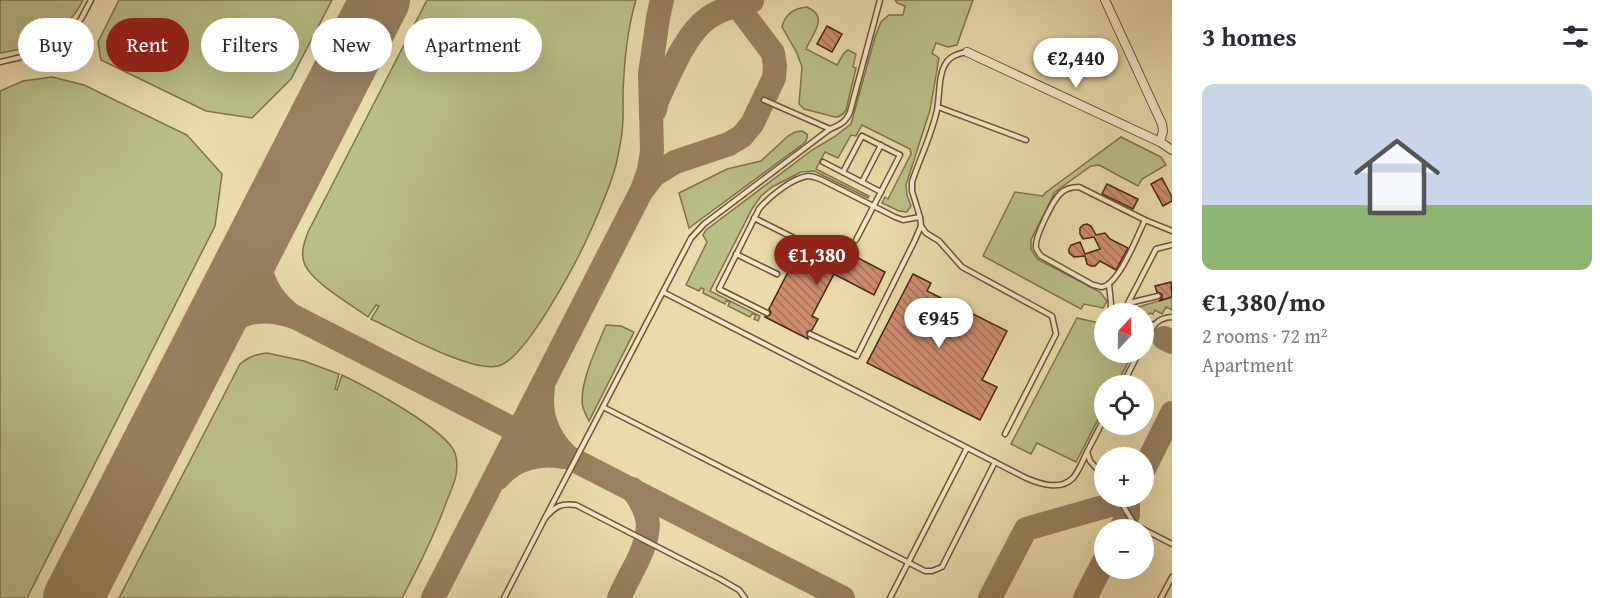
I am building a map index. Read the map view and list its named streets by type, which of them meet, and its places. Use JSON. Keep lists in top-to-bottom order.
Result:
{
  "north": "top",
  "page": {
    "heading": "3 homes",
    "chip": [
      "Buy",
      "Rent",
      "Filters",
      "New",
      "Apartment"
    ],
    "price": ["€2,440", "€1,380", "€945"],
    "list": [
      {
        "name": "€1,380/mo",
        "note": "2 rooms · 72 m² · Apartment"
      }
    ],
    "map_buttons": ["+", "−"]
  }
}
